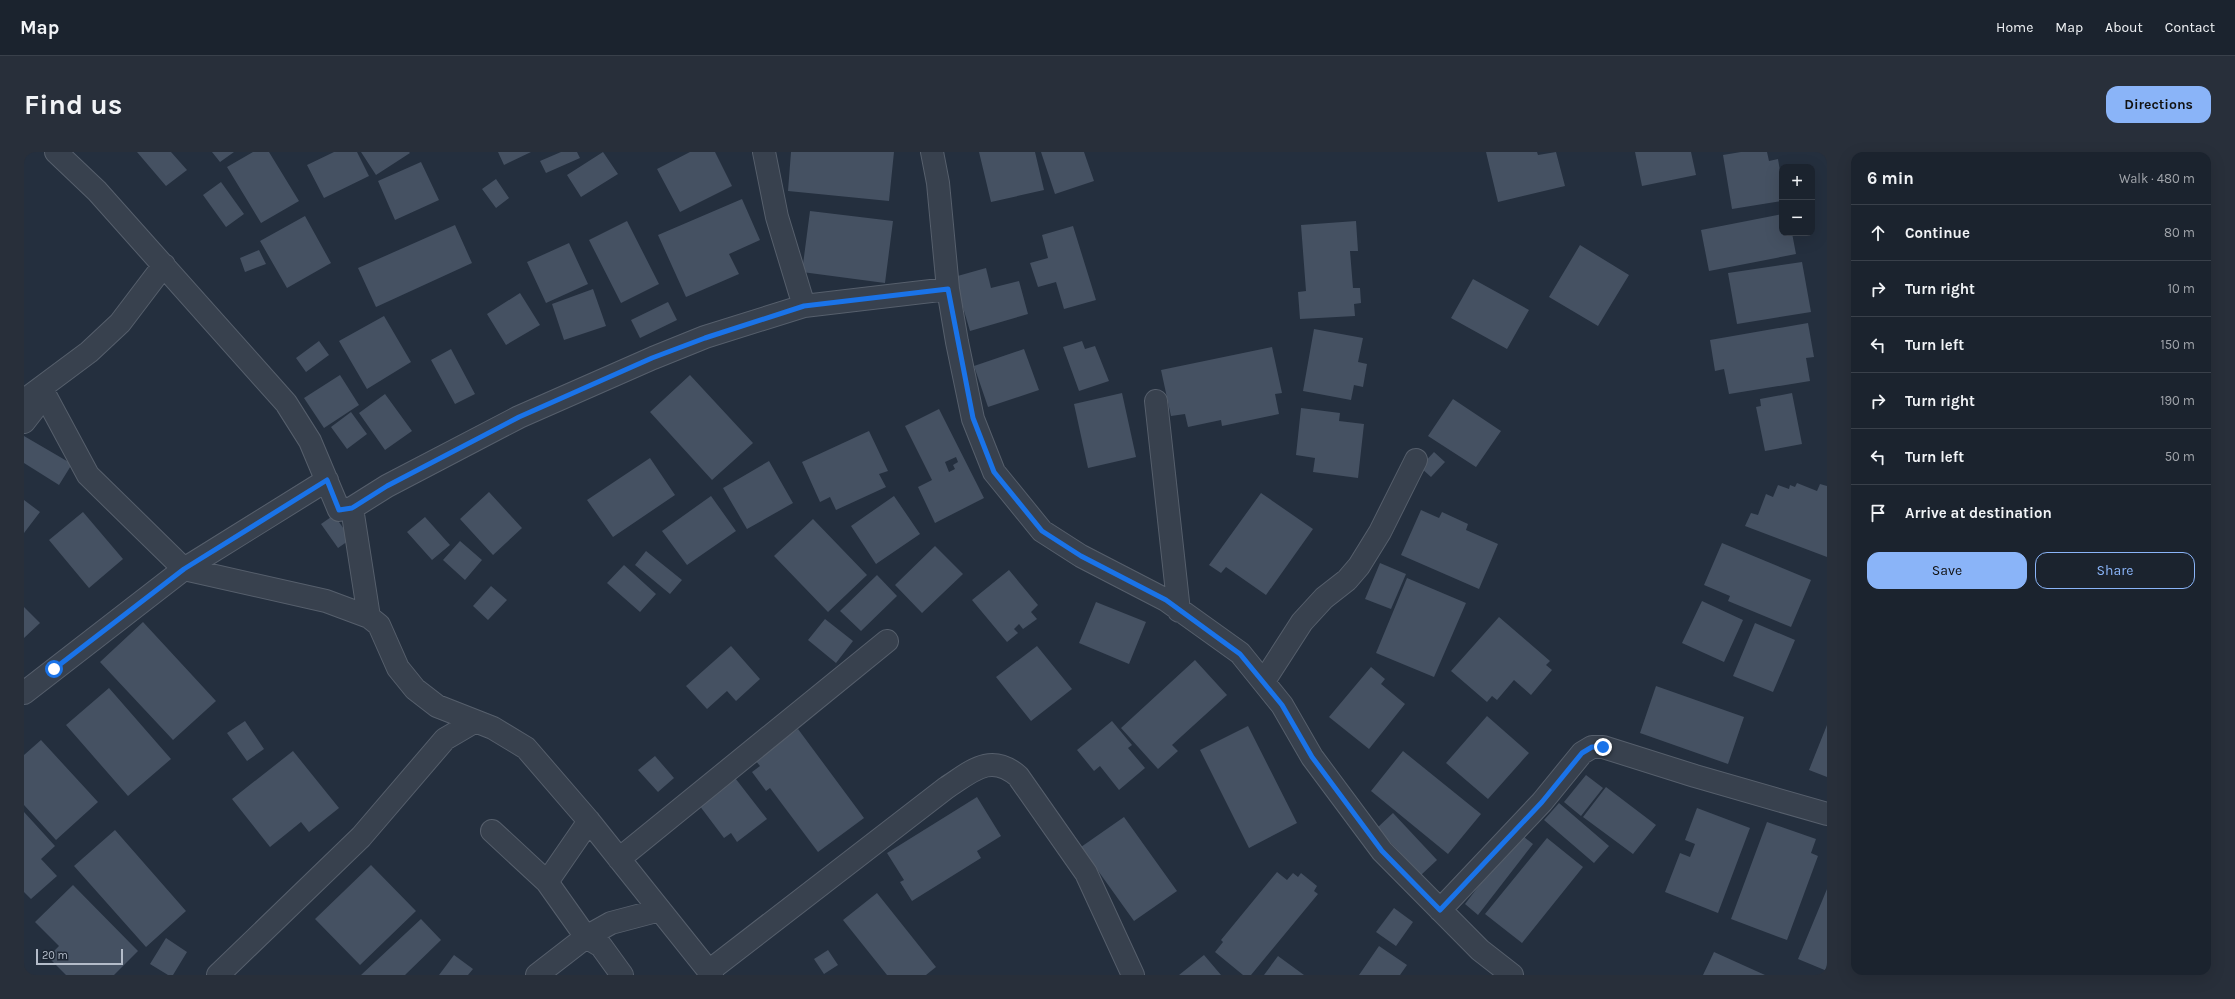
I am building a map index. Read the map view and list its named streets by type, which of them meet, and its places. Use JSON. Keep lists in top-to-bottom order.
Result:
{
  "scale_bar": "20 m",
  "page": {
    "header": "Map",
    "nav": [
      "Home",
      "Map",
      "About",
      "Contact"
    ],
    "buttons": [
      "Directions",
      ["Save", "Share"]
    ],
    "title": "Find us",
    "heading": ["6 min", "Walk · 480 m"],
    "map_buttons": ["+", "−"],
    "list": [
      ["Continue", "80 m"],
      ["Turn right", "10 m"],
      ["Turn left", "150 m"],
      ["Turn right", "190 m"],
      ["Turn left", "50 m"],
      "Arrive at destination"
    ],
    "scale": "20 m"
  }
}
